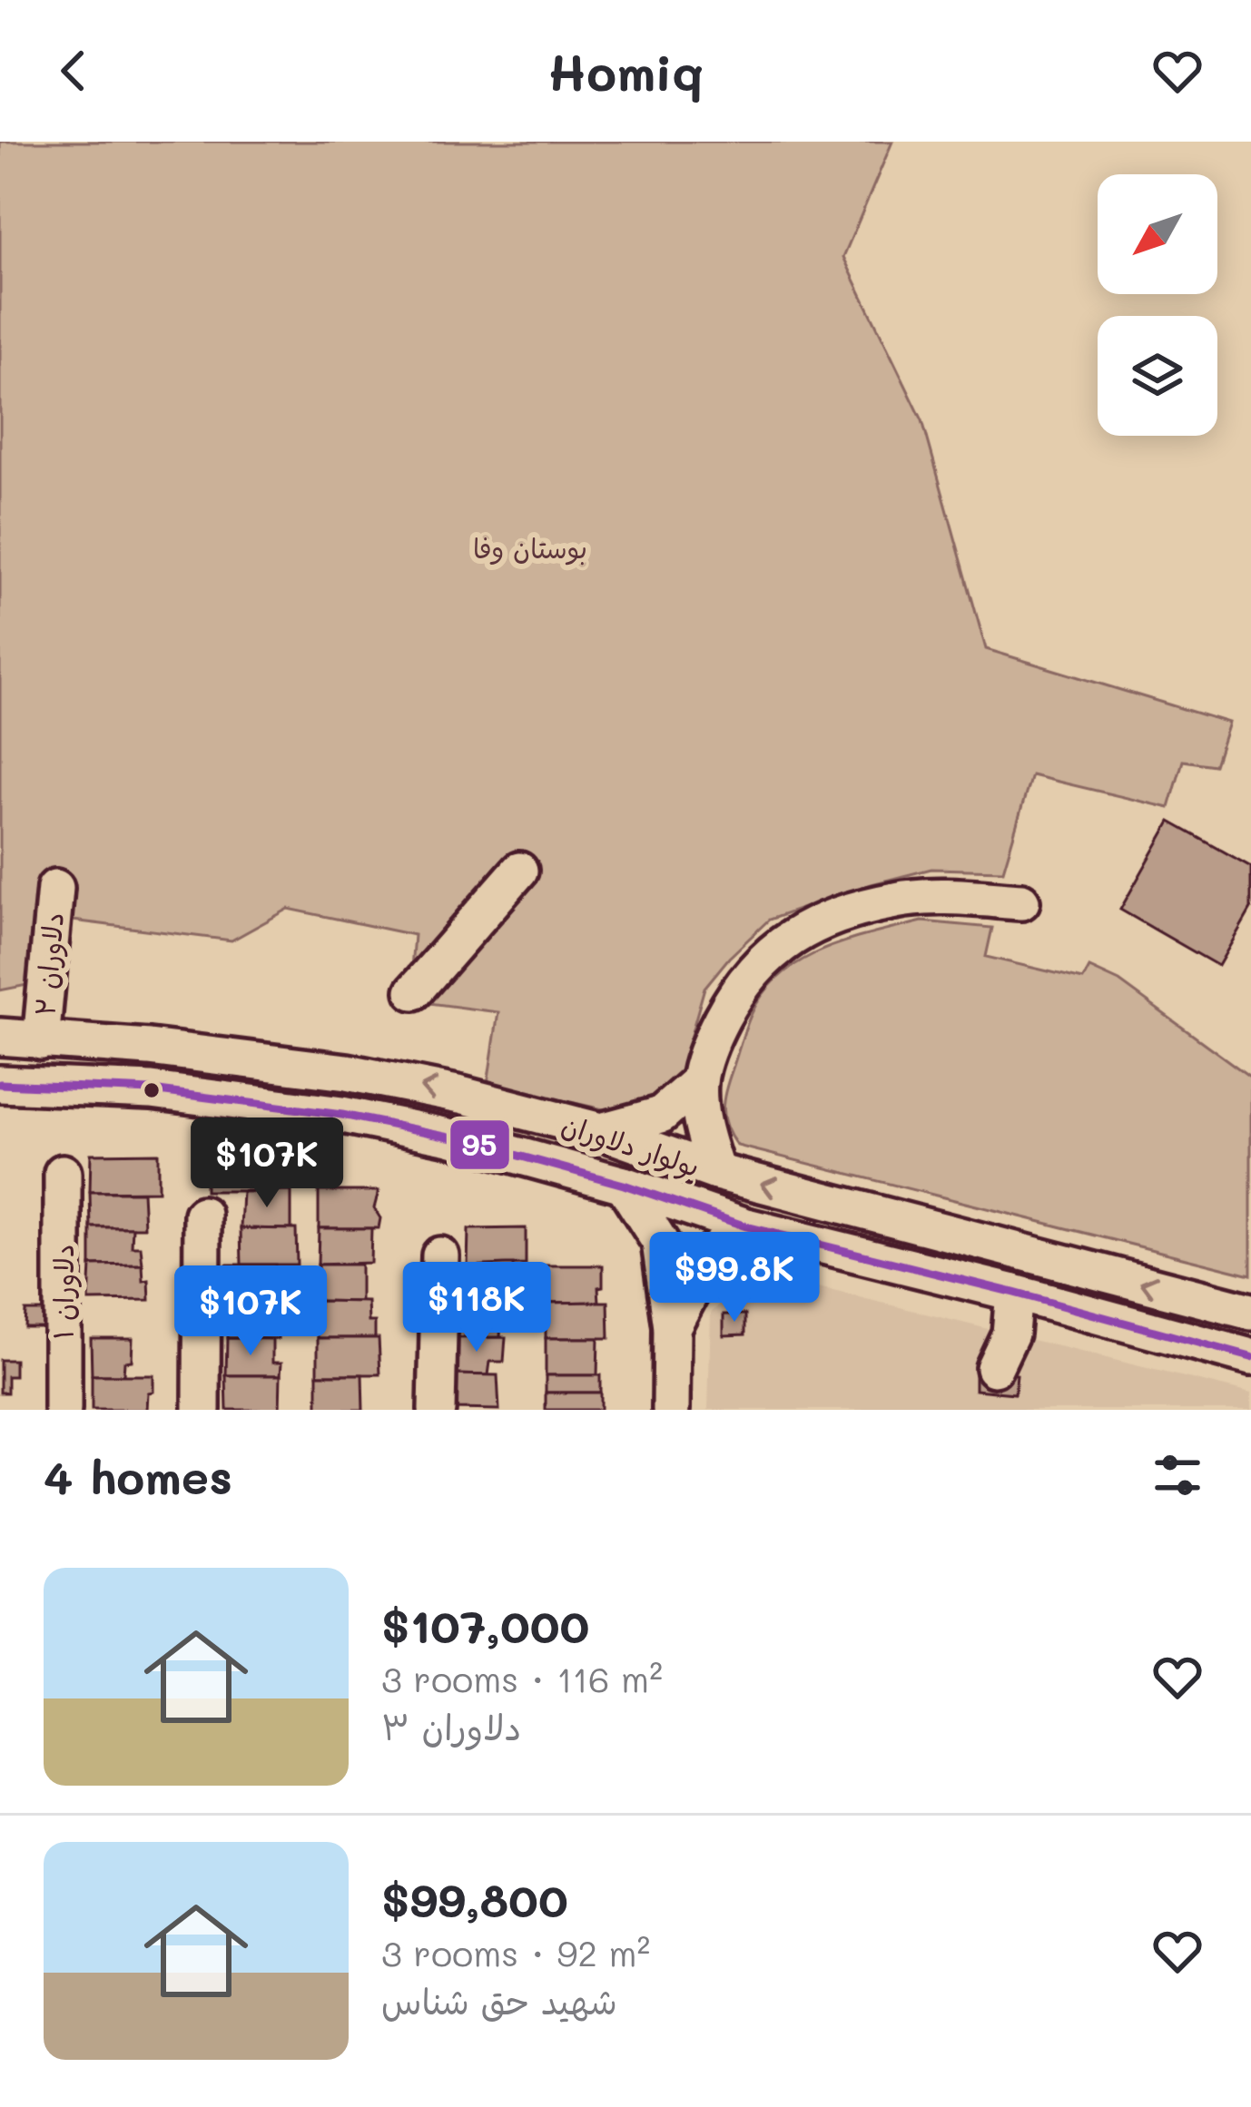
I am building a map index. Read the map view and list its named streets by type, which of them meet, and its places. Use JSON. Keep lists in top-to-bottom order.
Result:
{
  "streets": {
    "street": ["دلاوران ۲", "بولوار دلاوران", "دلاوران ۱"]
  },
  "crossings": [
    ["دلاوران ۲", "بولوار دلاوران"]
  ],
  "parks": ["بوستان وفا"],
  "lines": ["transit line 95"],
  "north": "bottom left",
  "page": {
    "header": "Homiq",
    "price": [
      "$107K",
      "$99.8K",
      "$118K",
      "$107K"
    ],
    "heading": "4 homes",
    "list": [
      {
        "name": "$107,000",
        "note": "3 rooms · 116 m² · دلاوران ۳"
      },
      {
        "name": "$99,800",
        "note": "3 rooms · 92 m² · شهید حق شناس"
      }
    ]
  }
}
